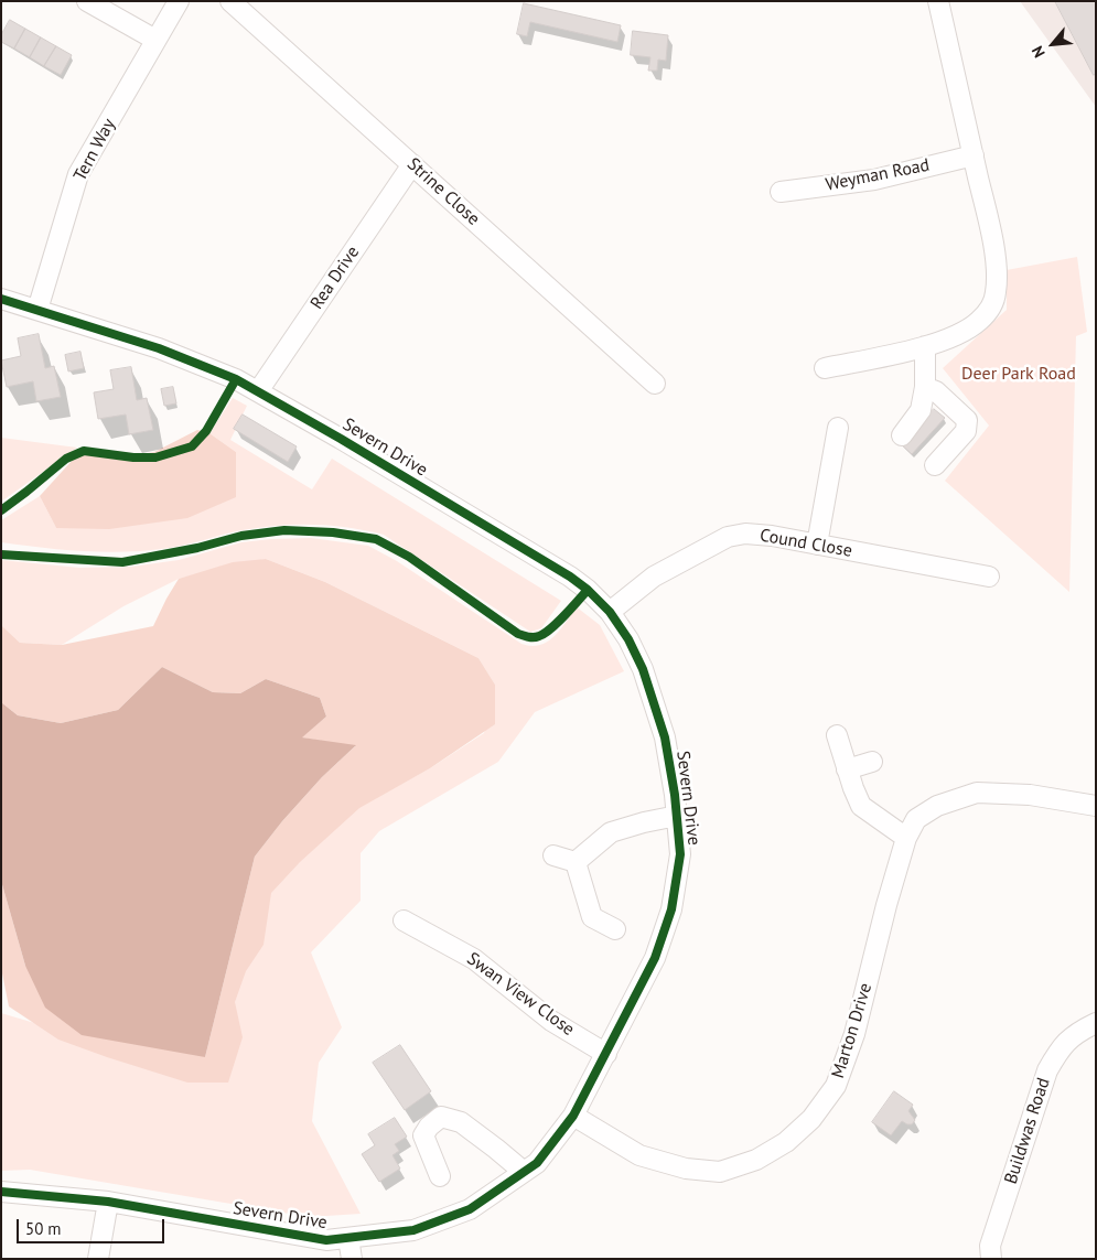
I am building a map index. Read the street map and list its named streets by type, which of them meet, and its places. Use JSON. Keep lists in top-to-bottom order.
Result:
{
  "streets": {
    "street": [
      "Tern Way",
      "Weyman Road",
      "Strine Close",
      "Rea Drive",
      "Severn Drive",
      "Cound Close",
      "Swan View Close",
      "Marton Drive",
      "Buildwas Road"
    ]
  },
  "crossings": [
    ["Tern Way", "Severn Drive"],
    ["Strine Close", "Rea Drive"],
    ["Rea Drive", "Severn Drive"],
    ["Severn Drive", "Cound Close"],
    ["Severn Drive", "Swan View Close"],
    ["Severn Drive", "Marton Drive"]
  ],
  "parks": ["Deer Park Road"],
  "scale_bar": "50 m",
  "north": "bottom left"
}
